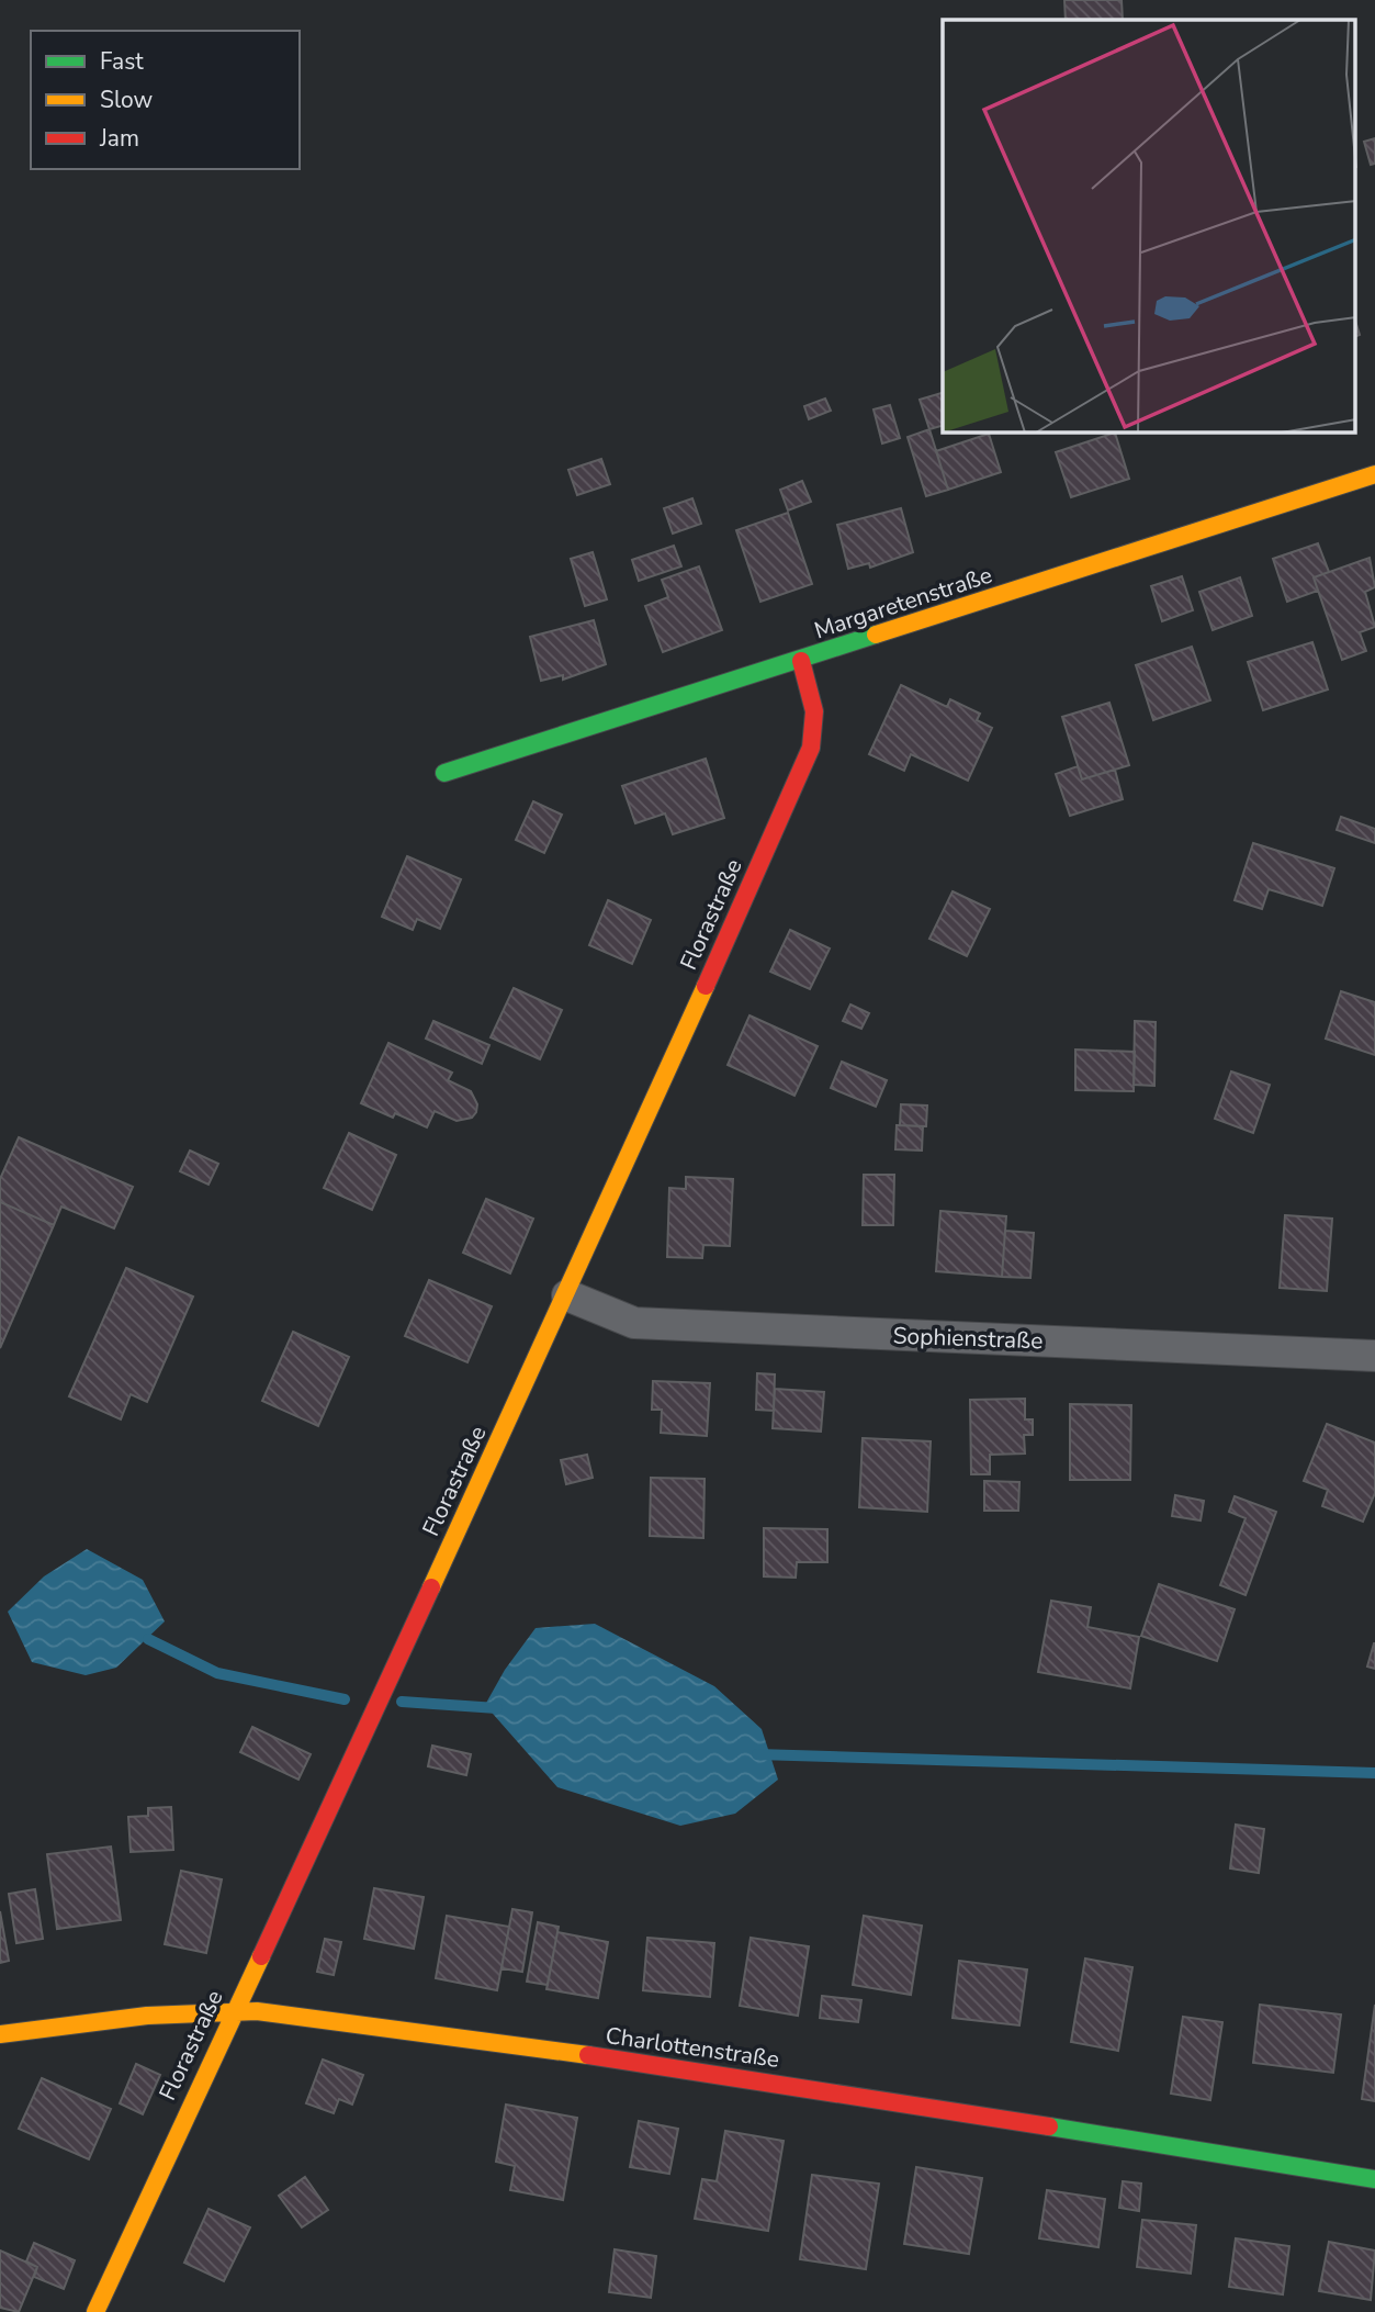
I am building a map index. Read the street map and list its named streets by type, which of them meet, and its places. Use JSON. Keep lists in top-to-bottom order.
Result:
{
  "streets": {
    "street": [
      "Margaretenstraße",
      "Florastraße",
      "Sophienstraße",
      "Charlottenstraße"
    ]
  },
  "crossings": [
    ["Margaretenstraße", "Florastraße"],
    ["Florastraße", "Sophienstraße"],
    ["Florastraße", "Charlottenstraße"]
  ],
  "legend": ["Fast", "Slow", "Jam"]
}
